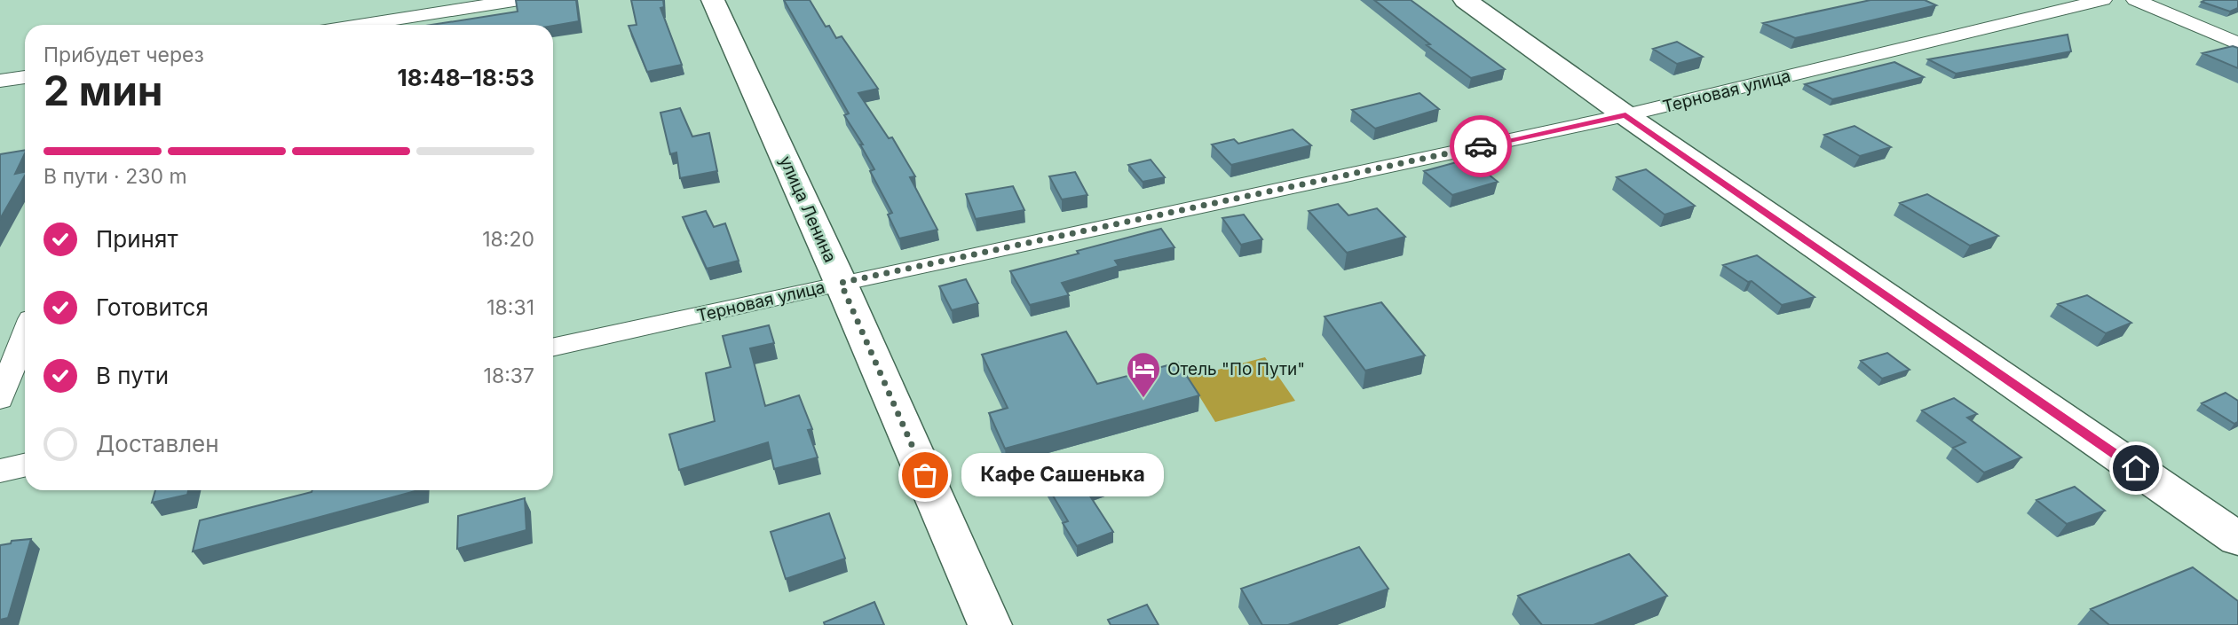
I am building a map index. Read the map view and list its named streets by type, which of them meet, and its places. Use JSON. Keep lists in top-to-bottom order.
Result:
{
  "streets": {
    "main road": ["улица Ленина"],
    "street": ["Терновая улица"]
  },
  "crossings": [
    ["Терновая улица", "улица Ленина"]
  ],
  "places": {
    "hotel": ["Отель \"По Пути\""],
    "other": ["Кафе Сашенька"]
  },
  "page": {
    "heading": ["2 мин", "Прибудет через", "18:48–18:53"],
    "bar": "В пути · 230 m",
    "list": [
      ["Принят", "18:20"],
      ["Готовится", "18:31"],
      ["В пути", "18:37"],
      "Доставлен"
    ],
    "bubble": "Кафе Сашенька"
  }
}
